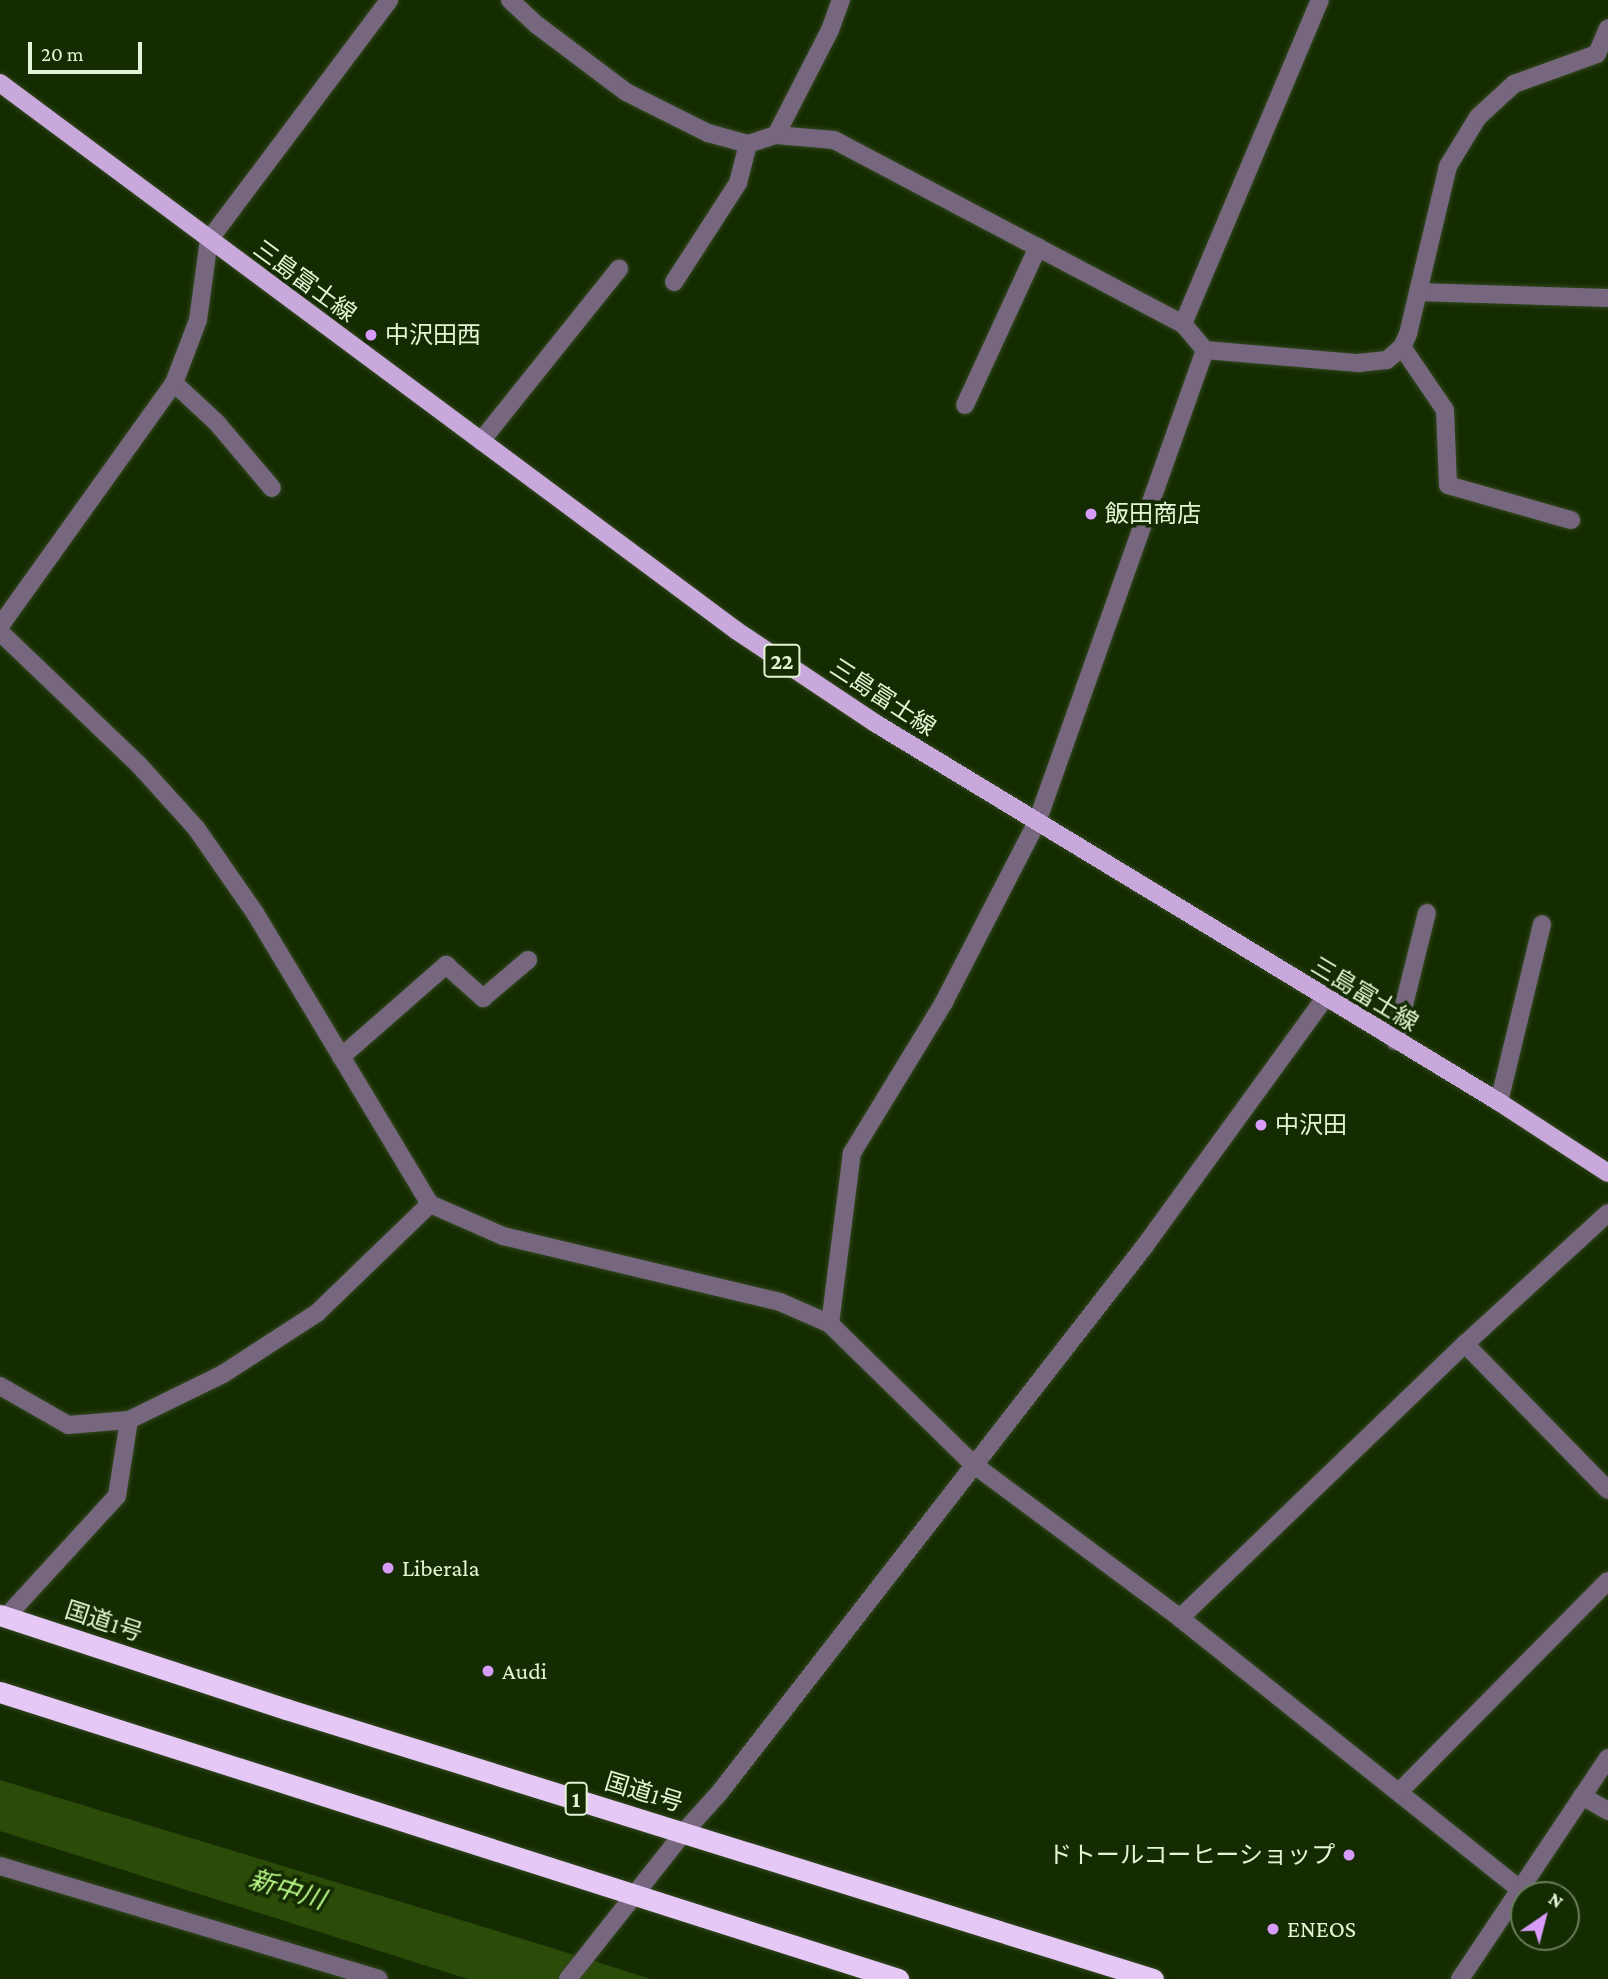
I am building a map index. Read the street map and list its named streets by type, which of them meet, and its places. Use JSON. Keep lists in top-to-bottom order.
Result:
{
  "streets": {
    "highway": ["国道1号", "1"],
    "main road": ["三島富士線", "22"]
  },
  "water": ["新中川"],
  "places": [
    "中沢田西",
    "飯田商店",
    "中沢田",
    "Liberala",
    "Audi",
    "ドトールコーヒーショップ",
    "ENEOS"
  ],
  "scale_bar": "20 m",
  "north": "top right"
}
